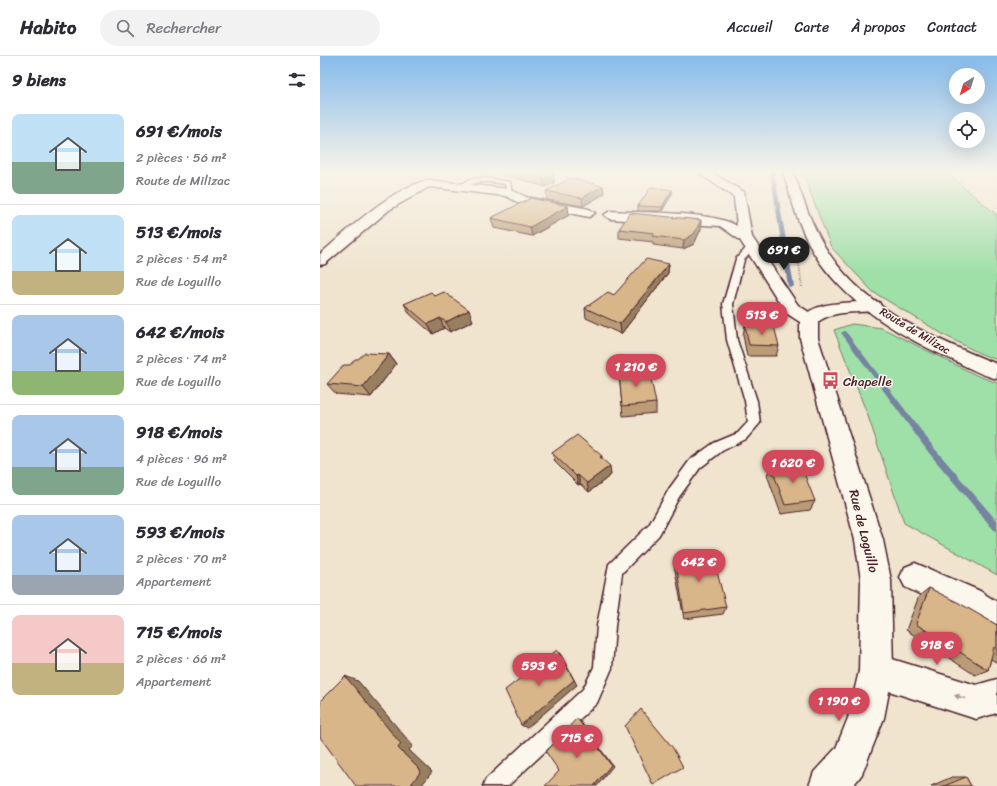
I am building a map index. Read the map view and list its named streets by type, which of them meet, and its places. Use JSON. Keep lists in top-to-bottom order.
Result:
{
  "streets": {
    "street": ["Route de Milizac", "Rue de Loguillo"]
  },
  "places": {
    "bus stop": ["Chapelle"]
  },
  "north": "bottom left",
  "page": {
    "header": "Habito",
    "search": "Rechercher",
    "nav": [
      "Accueil",
      "Carte",
      "À propos",
      "Contact"
    ],
    "heading": "9 biens",
    "list": [
      {
        "name": "691 €/mois",
        "note": "2 pièces · 56 m² · Route de Milizac"
      },
      {
        "name": "513 €/mois",
        "note": "2 pièces · 54 m² · Rue de Loguillo"
      },
      {
        "name": "642 €/mois",
        "note": "2 pièces · 74 m² · Rue de Loguillo"
      },
      {
        "name": "918 €/mois",
        "note": "4 pièces · 96 m² · Rue de Loguillo"
      },
      {
        "name": "593 €/mois",
        "note": "2 pièces · 70 m² · Appartement"
      },
      {
        "name": "715 €/mois",
        "note": "2 pièces · 66 m² · Appartement"
      }
    ],
    "price": [
      "691 €",
      "513 €",
      "1 210 €",
      "1 620 €",
      "642 €",
      "918 €",
      "593 €",
      "1 190 €",
      "715 €"
    ]
  }
}
